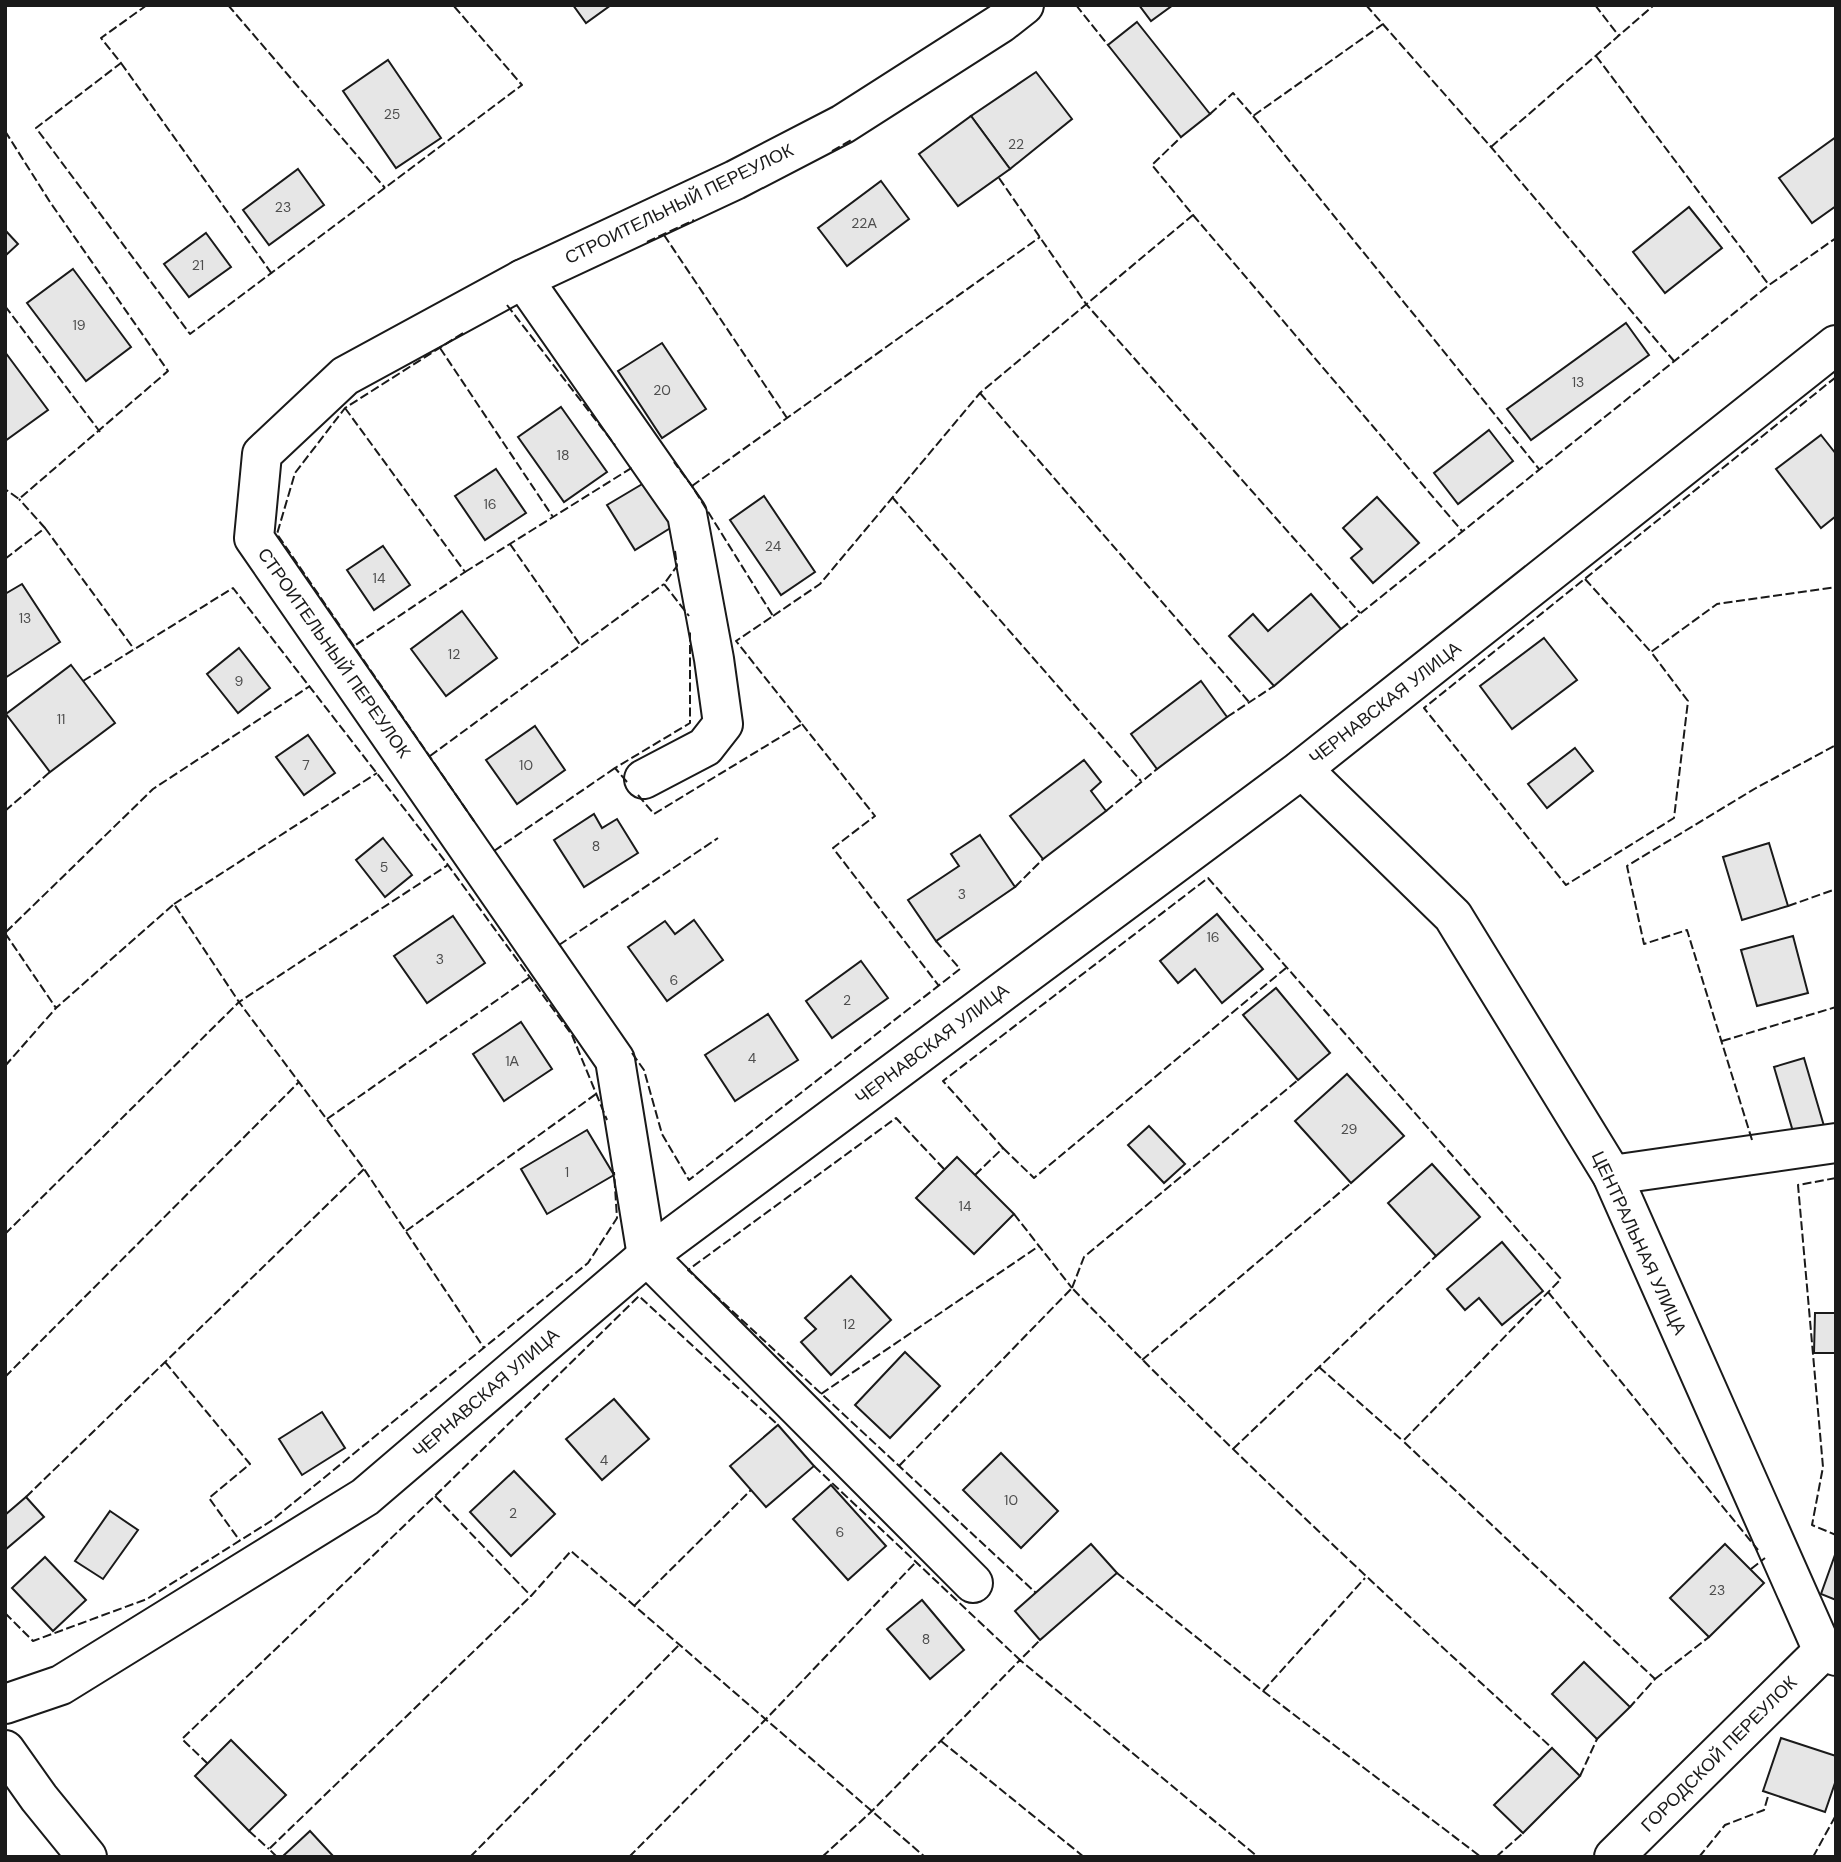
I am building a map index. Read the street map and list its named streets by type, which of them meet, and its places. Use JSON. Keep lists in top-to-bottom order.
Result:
{
  "streets": {
    "street": [
      "СТРОИТЕЛЬНЫЙ ПЕРЕУЛОК",
      "ЧЕРНАВСКАЯ УЛИЦА",
      "ЦЕНТРАЛЬНАЯ УЛИЦА",
      "ГОРОДСКОЙ ПЕРЕУЛОК"
    ]
  },
  "crossings": [
    ["СТРОИТЕЛЬНЫЙ ПЕРЕУЛОК", "ЧЕРНАВСКАЯ УЛИЦА"],
    ["ЧЕРНАВСКАЯ УЛИЦА", "ЦЕНТРАЛЬНАЯ УЛИЦА"],
    ["ЦЕНТРАЛЬНАЯ УЛИЦА", "ГОРОДСКОЙ ПЕРЕУЛОК"]
  ],
  "house_numbers": [
    "25",
    "22",
    "23",
    "22А",
    "21",
    "19",
    "13",
    "20",
    "18",
    "16",
    "24",
    "14",
    "13",
    "12",
    "9",
    "11",
    "7",
    "10",
    "8",
    "5",
    "3",
    "16",
    "3",
    "6",
    "2",
    "4",
    "1А",
    "29",
    "1",
    "14",
    "12",
    "4",
    "10",
    "2",
    "6",
    "23",
    "8"
  ]
}
